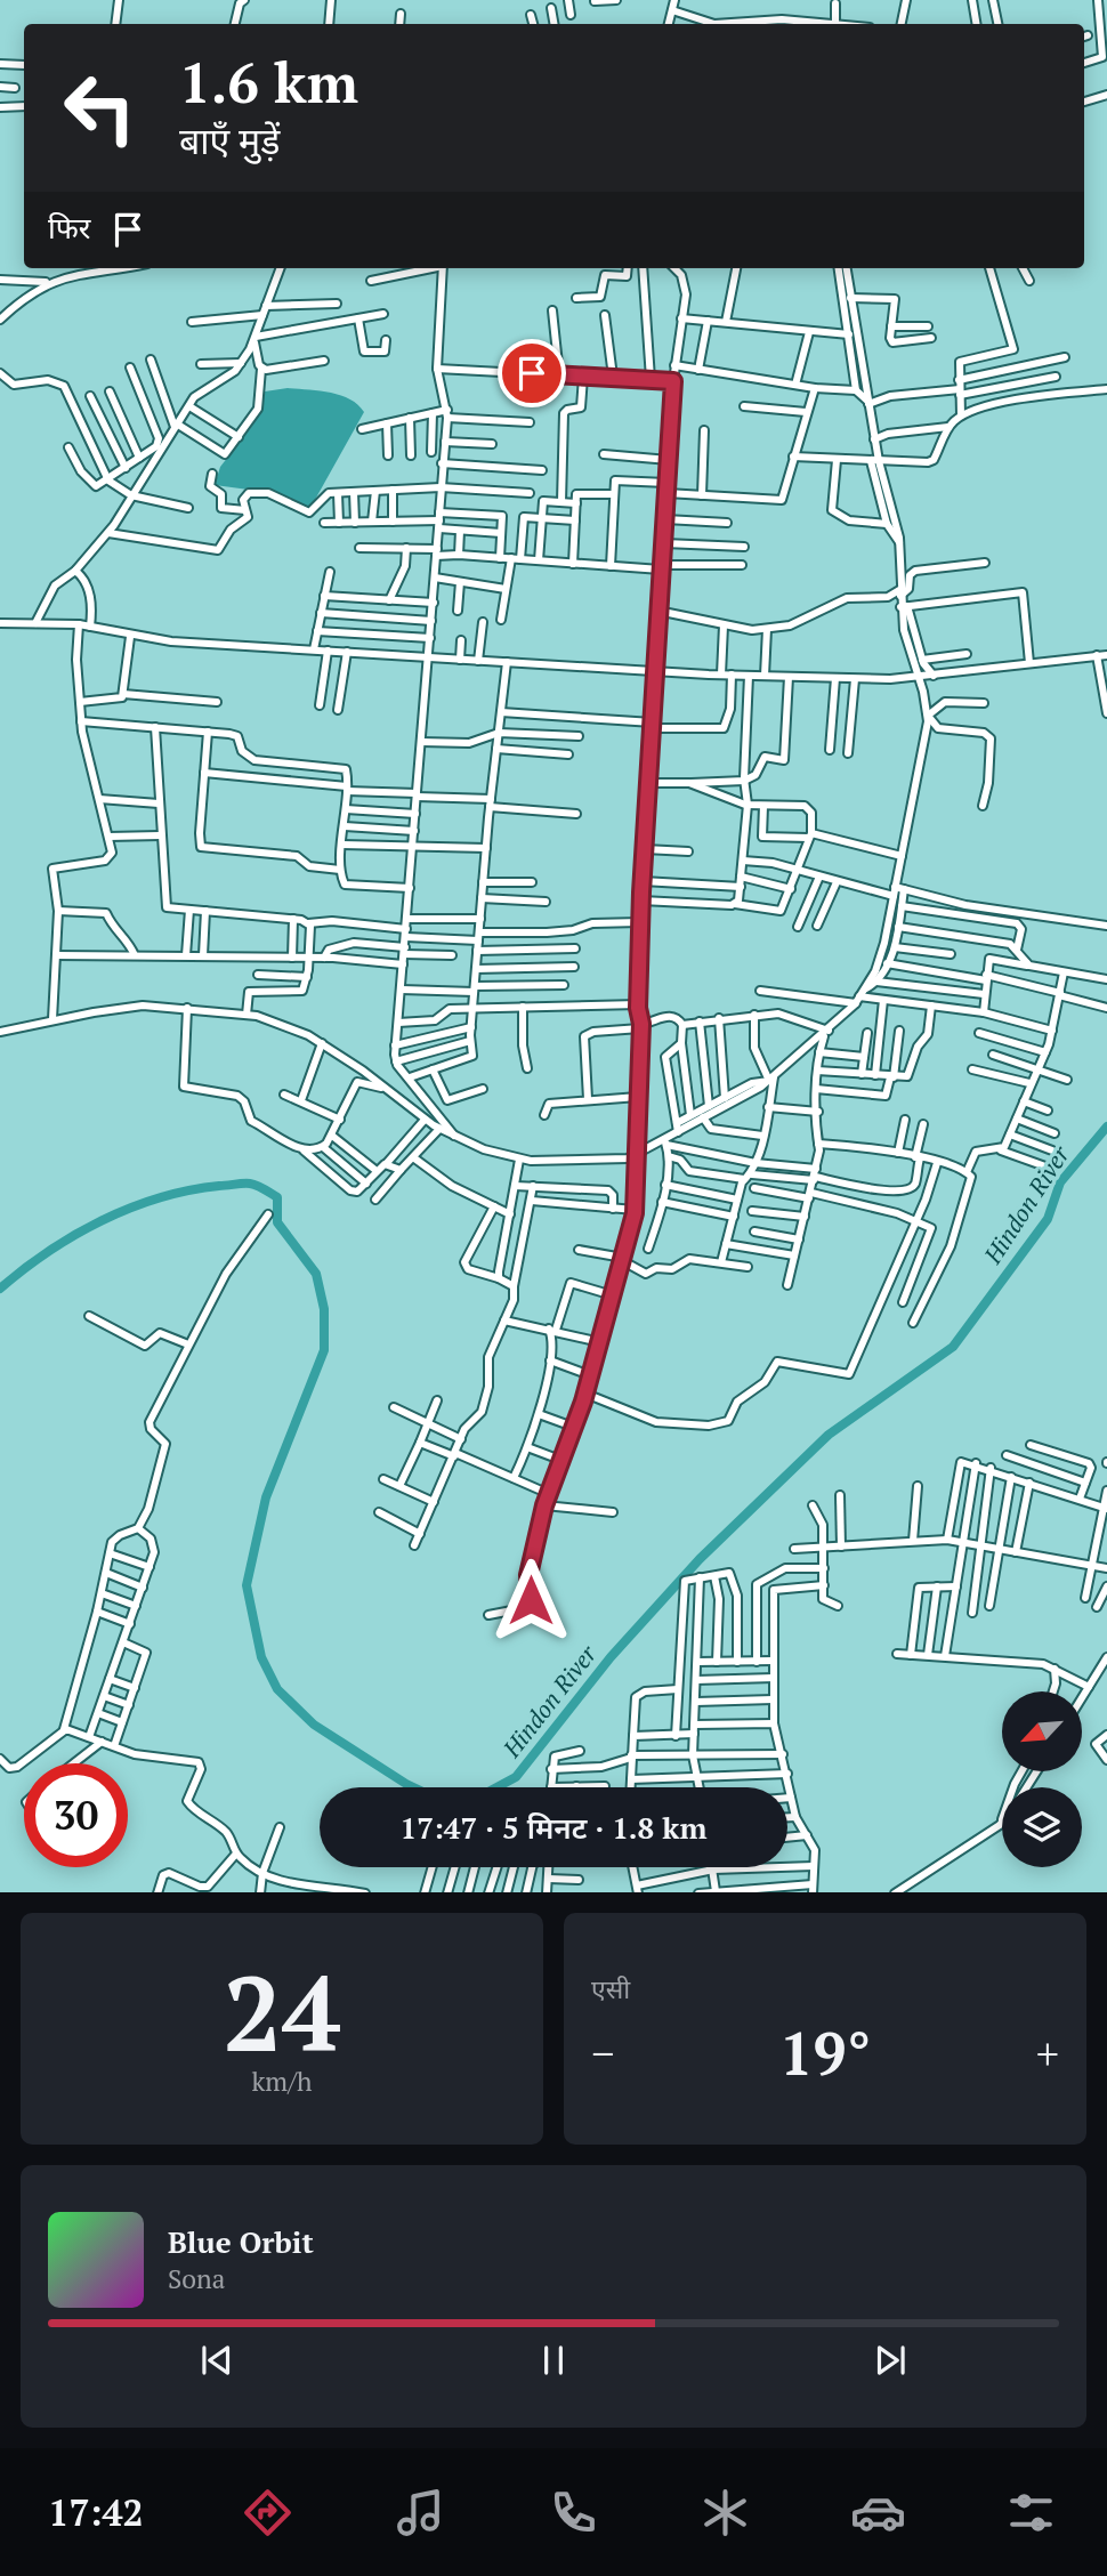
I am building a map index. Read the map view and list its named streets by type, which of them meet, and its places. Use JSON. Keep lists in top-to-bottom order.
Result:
{
  "water": ["Hindon River"],
  "north": "bottom left",
  "page": {
    "turn": ["1.6 km", "बाएँ मुड़ें"],
    "then": "फिर",
    "limit": "30",
    "trip": "17:47 · 5 मिनट · 1.8 km",
    "tile": [
      ["24", "km/h"],
      "एसी"
    ],
    "heat": ["−", "19°", "+"],
    "song": ["Blue Orbit", "Sona"],
    "tabs": "17:42"
  }
}
